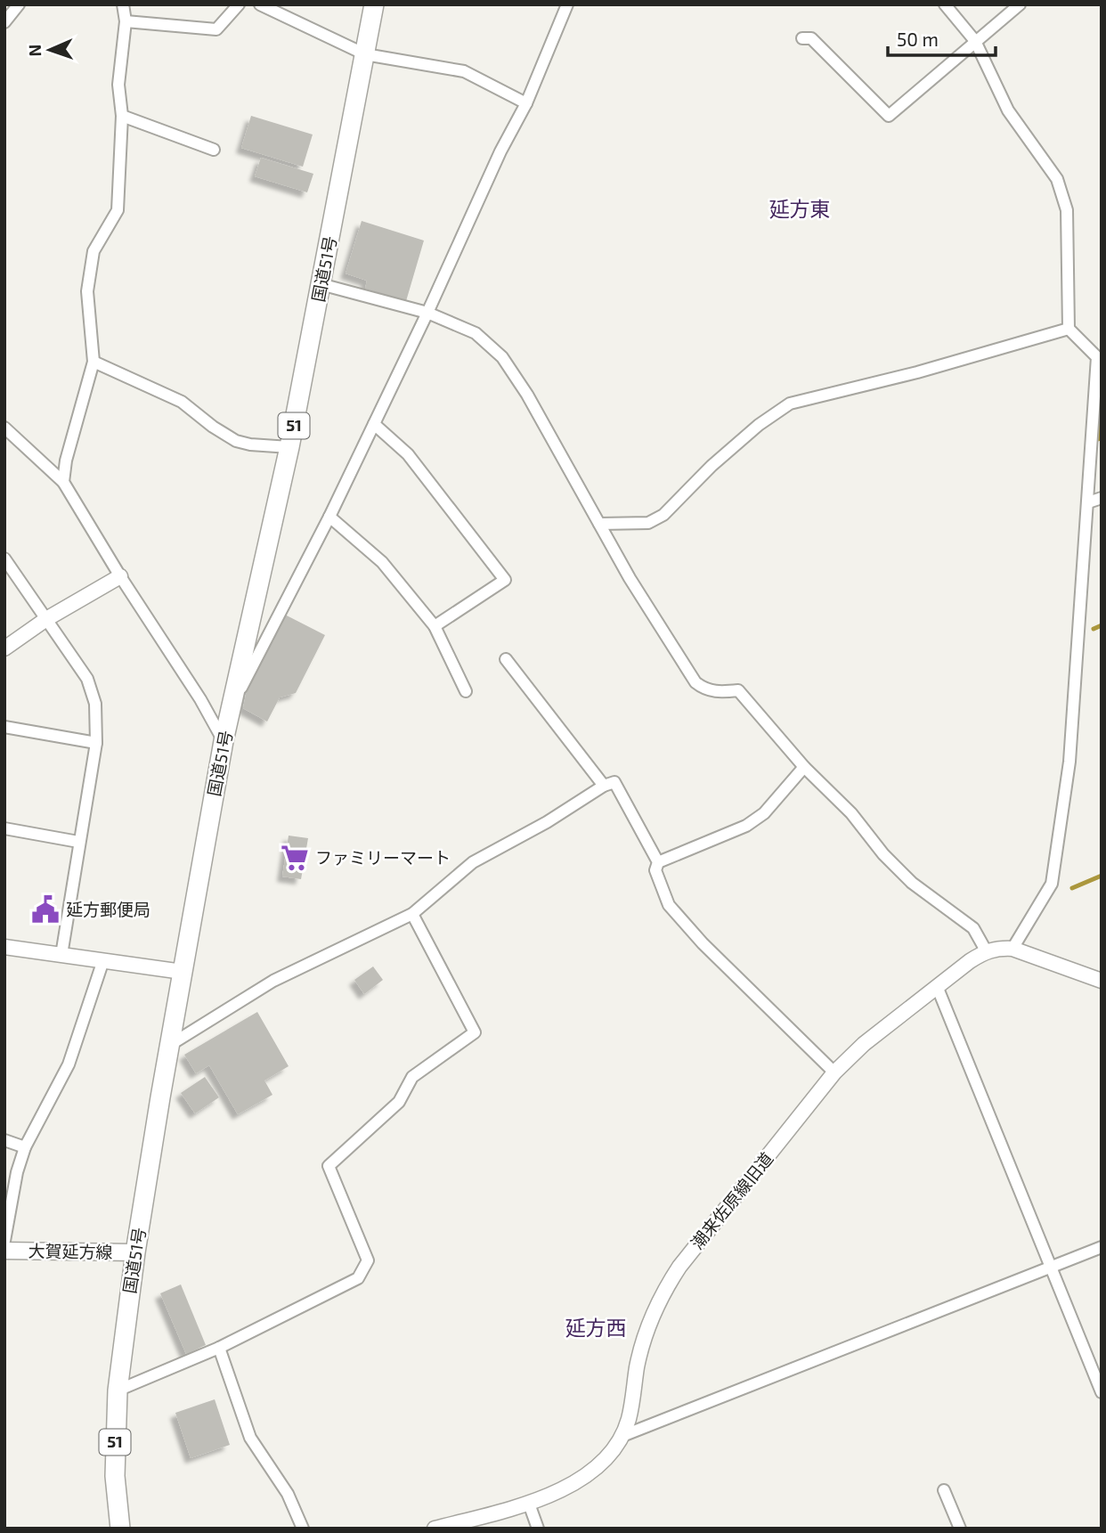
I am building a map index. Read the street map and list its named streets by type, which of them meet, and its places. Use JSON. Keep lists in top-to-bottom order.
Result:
{
  "streets": {
    "highway": ["国道51号", "51"],
    "main road": ["大賀延方線"],
    "street": ["潮来佐原線旧道"]
  },
  "crossings": [
    ["国道51号", "大賀延方線"]
  ],
  "districts": ["延方東", "延方西"],
  "places": {
    "supermarket": ["ファミリーマート"],
    "public building": ["延方郵便局"]
  },
  "scale_bar": "50 m",
  "north": "left"
}
